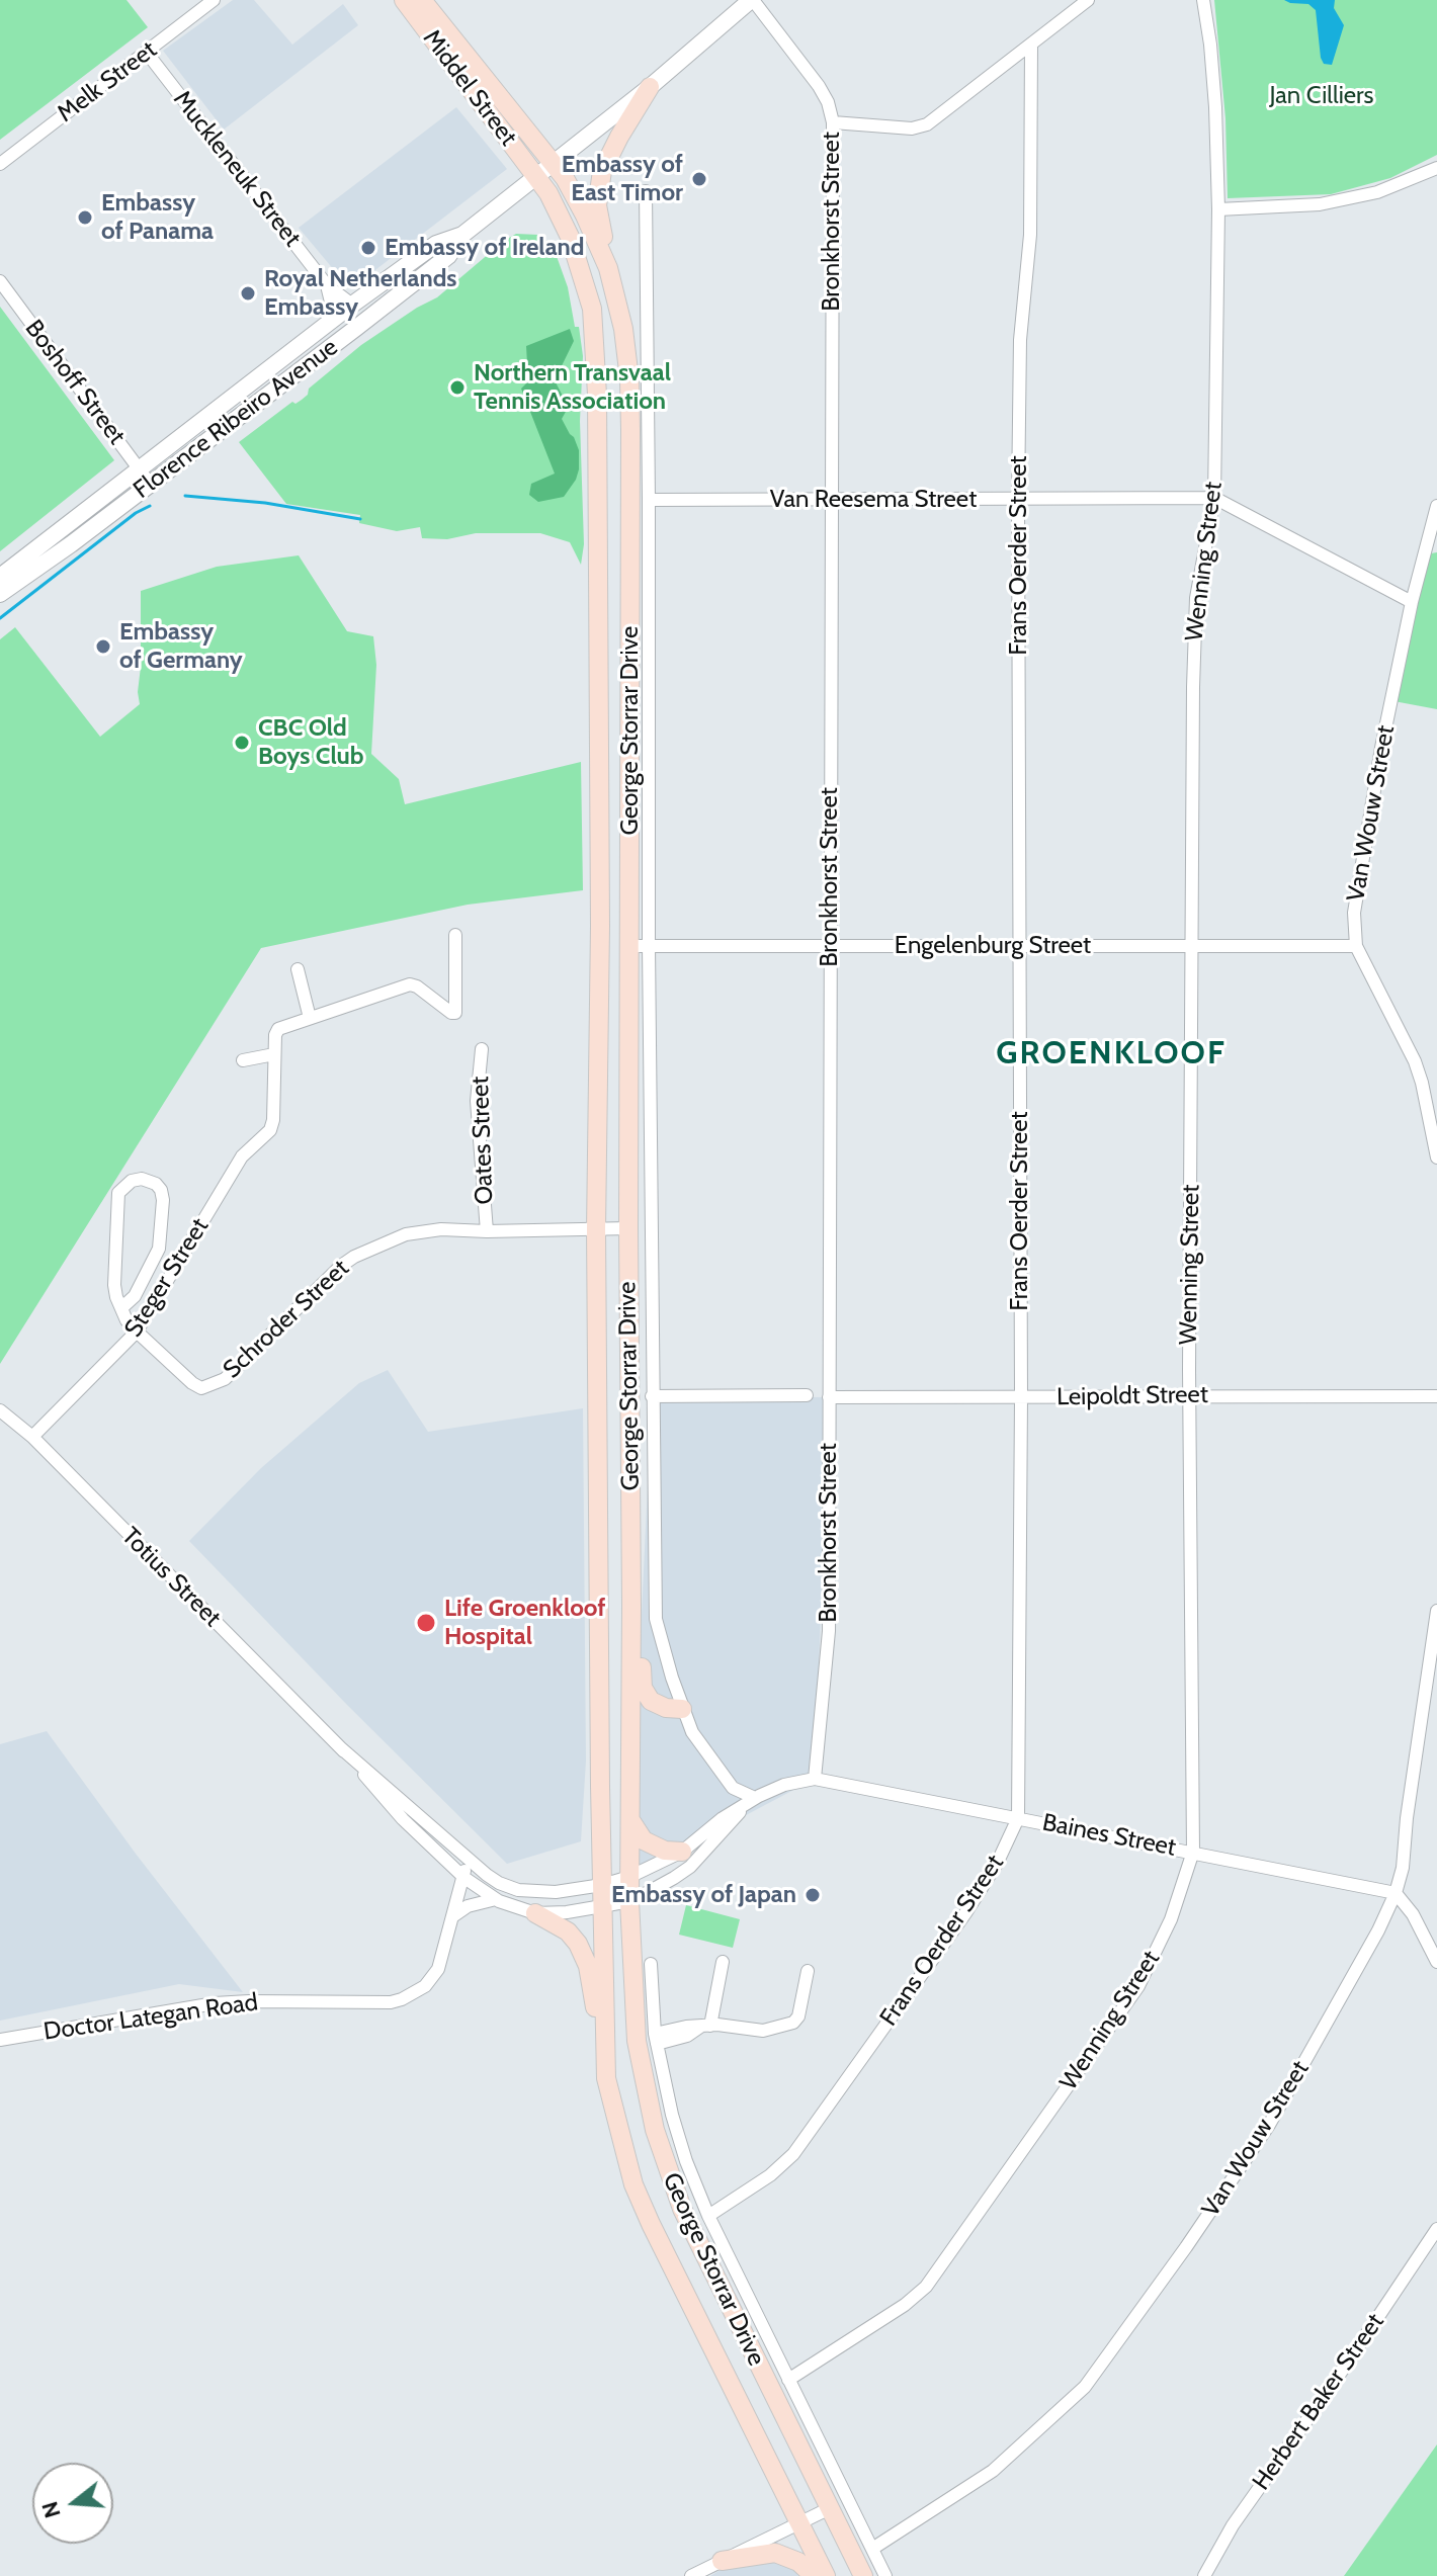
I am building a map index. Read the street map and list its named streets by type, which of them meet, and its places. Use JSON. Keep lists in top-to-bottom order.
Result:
{
  "streets": {
    "main road": ["Middel Street", "Florence Ribeiro Avenue", "George Storrar Drive"],
    "street": [
      "Melk Street",
      "Muckleneuk Street",
      "Bronkhorst Street",
      "Boshoff Street",
      "Van Reesema Street",
      "Frans Oerder Street",
      "Wenning Street",
      "Van Wouw Street",
      "Engelenburg Street",
      "Oates Street",
      "Steger Street",
      "Schroder Street",
      "Leipoldt Street",
      "Totius Street",
      "Baines Street",
      "Doctor Lategan Road",
      "Herbert Baker Street"
    ]
  },
  "crossings": [
    ["Melk Street", "Muckleneuk Street"],
    ["Middel Street", "Florence Ribeiro Avenue"],
    ["Middel Street", "George Storrar Drive"],
    ["Muckleneuk Street", "Florence Ribeiro Avenue"],
    ["Bronkhorst Street", "Florence Ribeiro Avenue"],
    ["Bronkhorst Street", "Van Reesema Street"],
    ["Bronkhorst Street", "Engelenburg Street"],
    ["Bronkhorst Street", "Leipoldt Street"],
    ["Bronkhorst Street", "Baines Street"],
    ["Boshoff Street", "Florence Ribeiro Avenue"],
    ["Florence Ribeiro Avenue", "George Storrar Drive"],
    ["Van Reesema Street", "Frans Oerder Street"],
    ["Van Reesema Street", "Wenning Street"],
    ["Van Reesema Street", "George Storrar Drive"],
    ["Van Reesema Street", "Van Wouw Street"],
    ["Frans Oerder Street", "George Storrar Drive"],
    ["Frans Oerder Street", "Engelenburg Street"],
    ["Frans Oerder Street", "Leipoldt Street"],
    ["Frans Oerder Street", "Baines Street"],
    ["Wenning Street", "George Storrar Drive"],
    ["Wenning Street", "Engelenburg Street"],
    ["Wenning Street", "Leipoldt Street"],
    ["Wenning Street", "Baines Street"],
    ["George Storrar Drive", "Van Wouw Street"],
    ["George Storrar Drive", "Engelenburg Street"],
    ["George Storrar Drive", "Schroder Street"],
    ["George Storrar Drive", "Totius Street"],
    ["George Storrar Drive", "Baines Street"],
    ["Van Wouw Street", "Engelenburg Street"],
    ["Van Wouw Street", "Baines Street"],
    ["Oates Street", "Schroder Street"],
    ["Steger Street", "Schroder Street"],
    ["Steger Street", "Totius Street"],
    ["Totius Street", "Baines Street"],
    ["Totius Street", "Doctor Lategan Road"]
  ],
  "districts": ["GROENKLOOF"],
  "parks": ["Jan Cilliers"],
  "places": [
    "Embassy of East Timor",
    "Embassy of Panama",
    "Embassy of Ireland",
    "Royal Netherlands Embassy",
    "Northern Transvaal Tennis Association",
    "Embassy of Germany",
    "CBC Old Boys Club",
    "Life Groenkloof Hospital",
    "Embassy of Japan"
  ],
  "north": "left"
}
